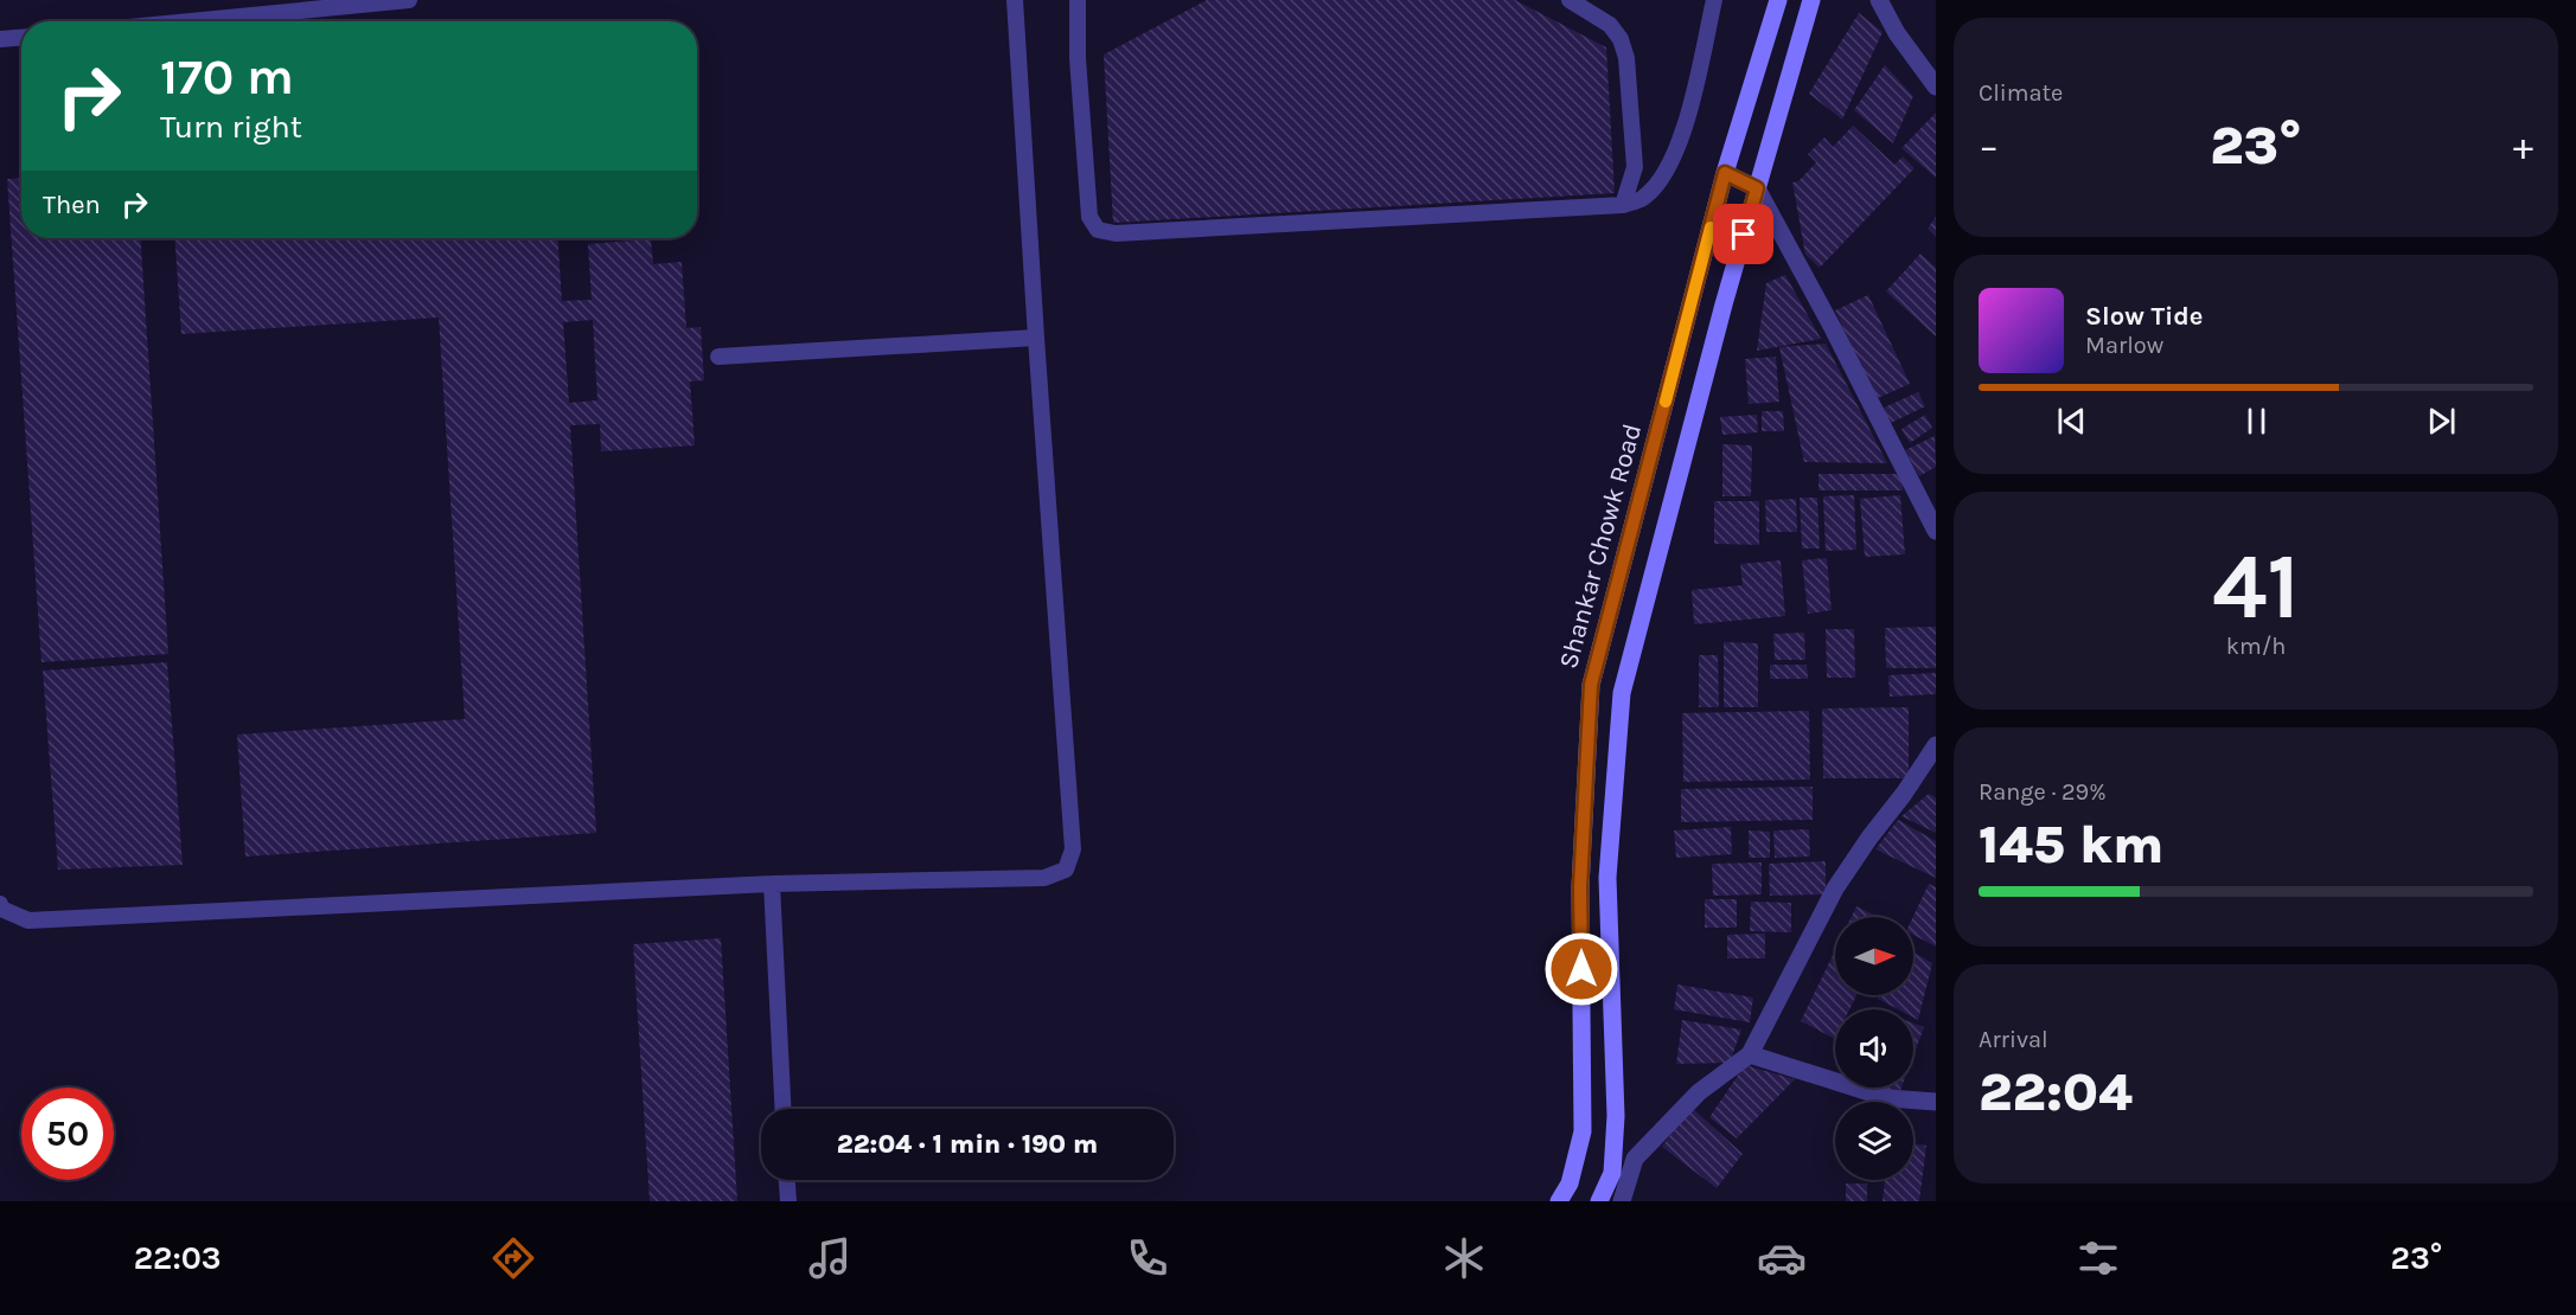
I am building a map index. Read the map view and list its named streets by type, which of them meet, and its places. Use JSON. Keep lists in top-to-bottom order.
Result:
{
  "streets": {
    "main road": ["Shankar Chowk Road"]
  },
  "north": "right",
  "page": {
    "tile": [
      "Climate",
      ["41", "km/h"],
      ["Range · 29%", "145 km"],
      ["Arrival", "22:04"]
    ],
    "turn": ["170 m", "Turn right"],
    "heat": ["−", "23°", "+"],
    "then": "Then",
    "song": ["Slow Tide", "Marlow"],
    "limit": "50",
    "trip": "22:04 · 1 min · 190 m",
    "tabs": ["22:03", "23°"]
  }
}
